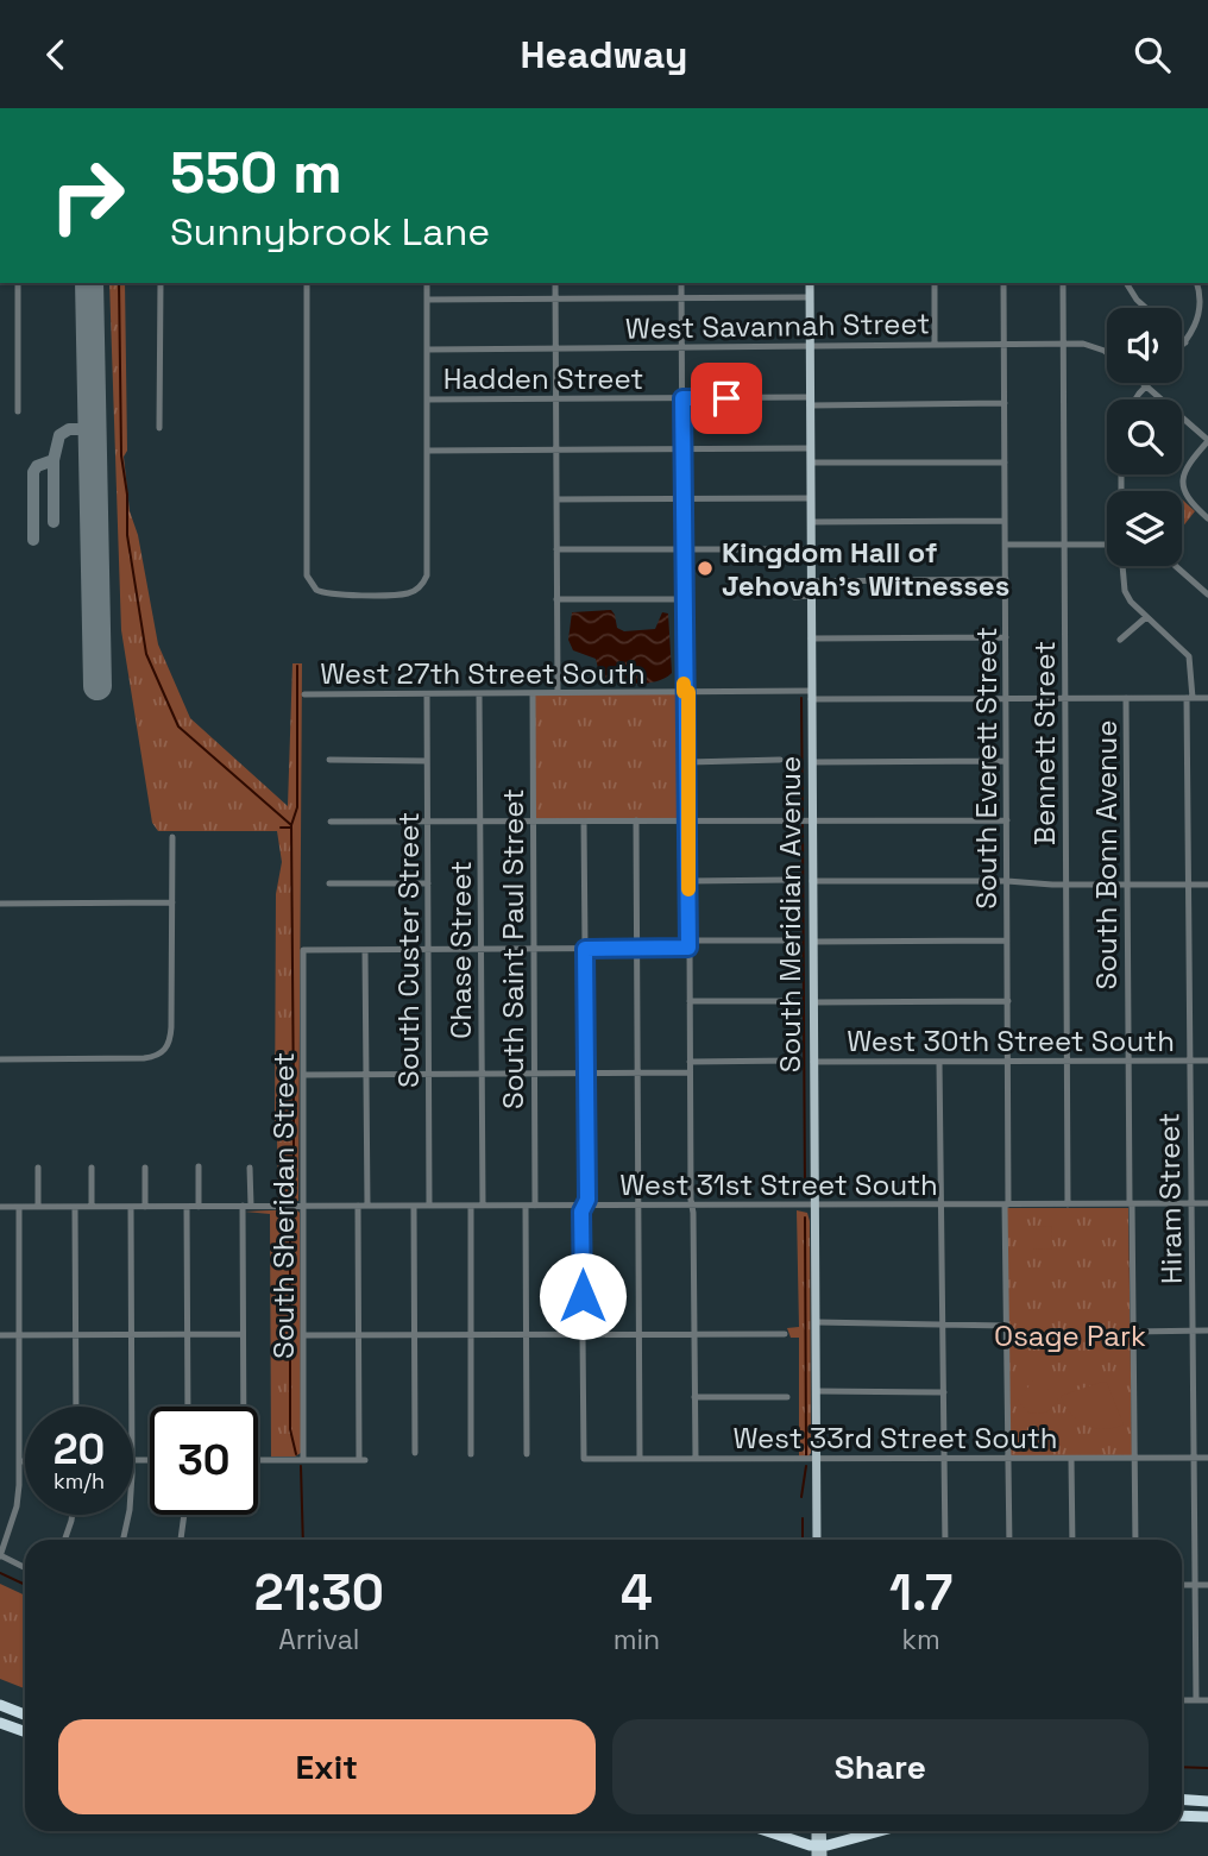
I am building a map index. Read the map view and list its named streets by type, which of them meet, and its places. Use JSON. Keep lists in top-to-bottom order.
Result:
{
  "streets": {
    "main road": ["South Meridian Avenue"],
    "street": [
      "West Savannah Street",
      "Hadden Street",
      "West 27th Street South",
      "Bennett Street",
      "South Everett Street",
      "South Bonn Avenue",
      "South Saint Paul Street",
      "South Custer Street",
      "Chase Street",
      "West 30th Street South",
      "West 31st Street South",
      "Hiram Street",
      "South Sheridan Street",
      "West 33rd Street South"
    ]
  },
  "crossings": [
    ["West Savannah Street", "Bennett Street"],
    ["West Savannah Street", "South Everett Street"],
    ["West Savannah Street", "South Meridian Avenue"],
    ["Hadden Street", "South Everett Street"],
    ["Hadden Street", "South Meridian Avenue"],
    ["West 27th Street South", "Bennett Street"],
    ["West 27th Street South", "South Everett Street"],
    ["West 27th Street South", "South Bonn Avenue"],
    ["West 27th Street South", "South Meridian Avenue"],
    ["West 27th Street South", "South Saint Paul Street"],
    ["West 27th Street South", "South Custer Street"],
    ["West 27th Street South", "Chase Street"],
    ["West 27th Street South", "Hiram Street"],
    ["Bennett Street", "West 30th Street South"],
    ["Bennett Street", "West 31st Street South"],
    ["South Everett Street", "West 30th Street South"],
    ["South Everett Street", "West 31st Street South"],
    ["South Everett Street", "West 33rd Street South"],
    ["South Bonn Avenue", "West 30th Street South"],
    ["South Bonn Avenue", "West 31st Street South"],
    ["South Bonn Avenue", "West 33rd Street South"],
    ["South Meridian Avenue", "West 30th Street South"],
    ["South Meridian Avenue", "West 31st Street South"],
    ["South Meridian Avenue", "West 33rd Street South"],
    ["South Saint Paul Street", "West 31st Street South"],
    ["South Custer Street", "West 31st Street South"],
    ["Chase Street", "West 31st Street South"],
    ["West 30th Street South", "Hiram Street"],
    ["West 31st Street South", "Hiram Street"],
    ["West 31st Street South", "South Sheridan Street"],
    ["Hiram Street", "West 33rd Street South"]
  ],
  "parks": ["Osage Park"],
  "places": ["Kingdom Hall of Jehovah's Witnesses"],
  "page": {
    "header": "Headway",
    "turn": ["550 m", "Sunnybrook Lane"],
    "speed": "20 km/h",
    "limit": "30",
    "eta": [
      "21:30",
      "Arrival",
      "4",
      "min",
      "1.7",
      "km"
    ],
    "buttons": ["Exit", "Share"]
  }
}
